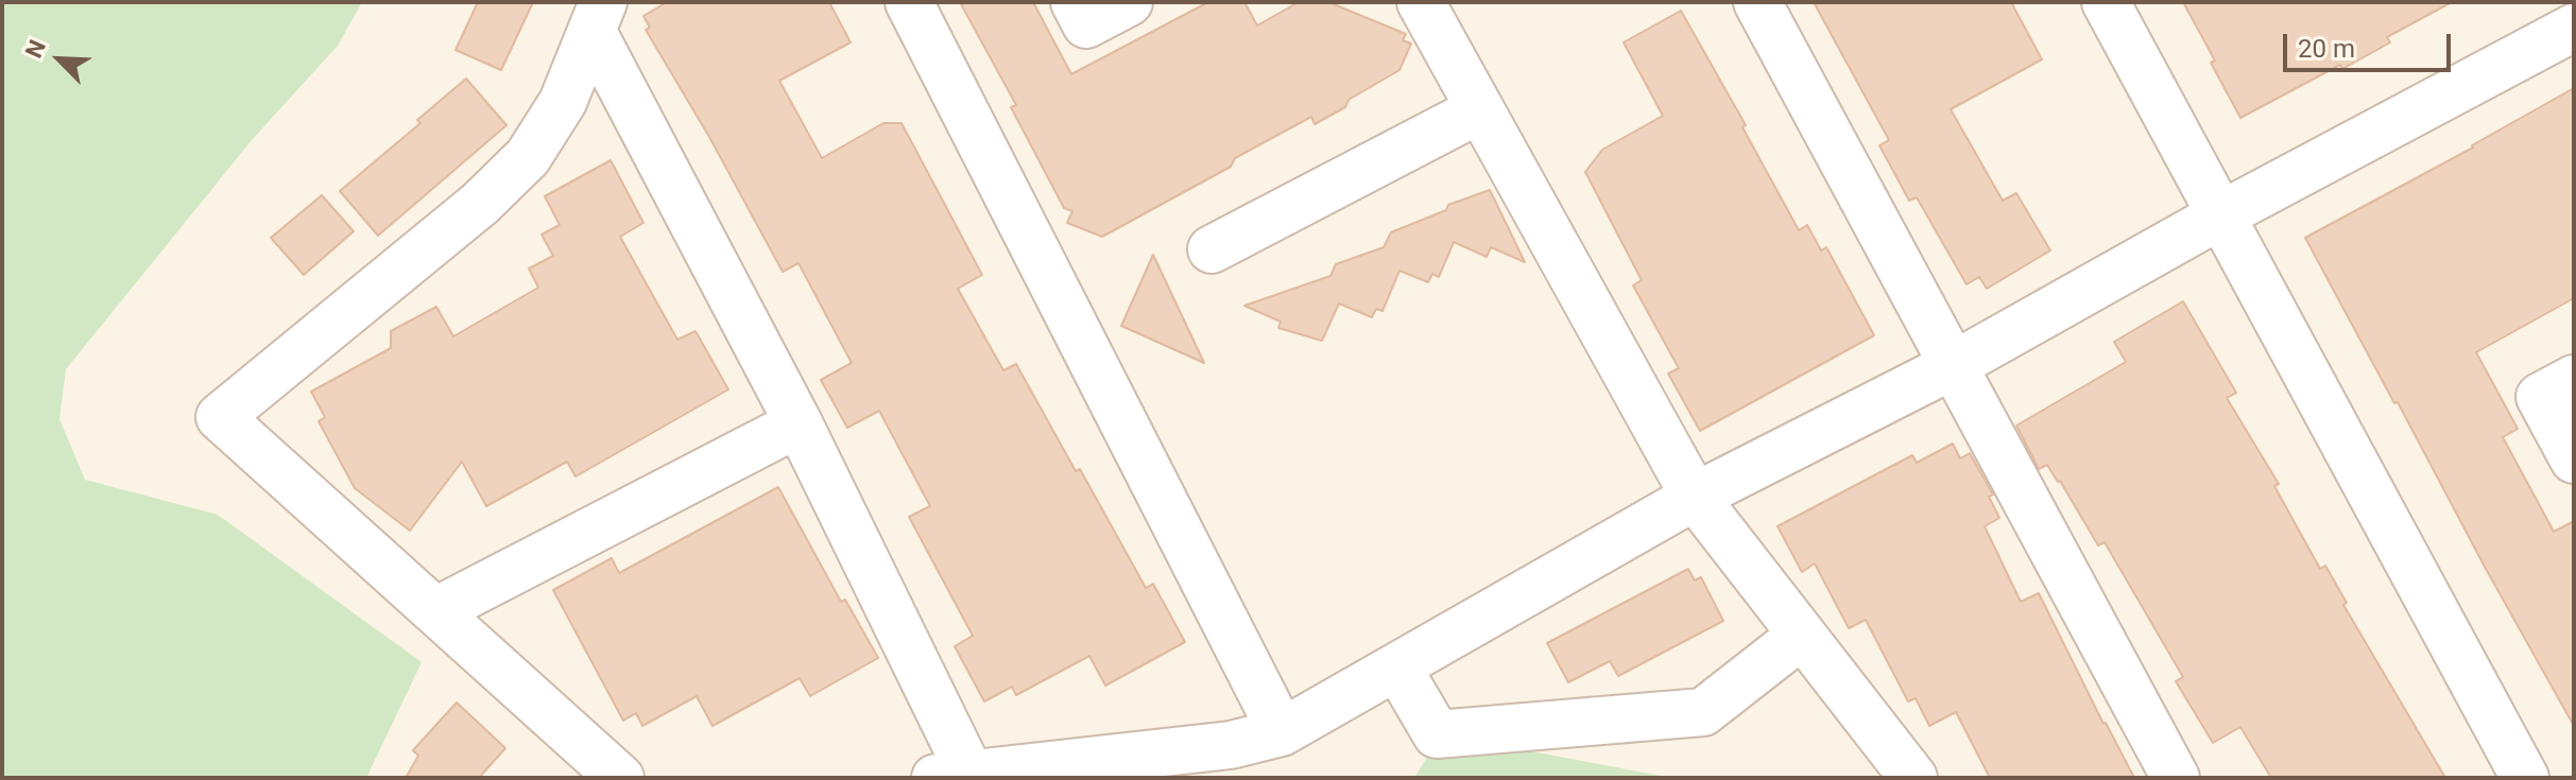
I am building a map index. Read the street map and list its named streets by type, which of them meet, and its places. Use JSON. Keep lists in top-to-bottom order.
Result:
{
  "scale_bar": "20 m",
  "north": "top left"
}
